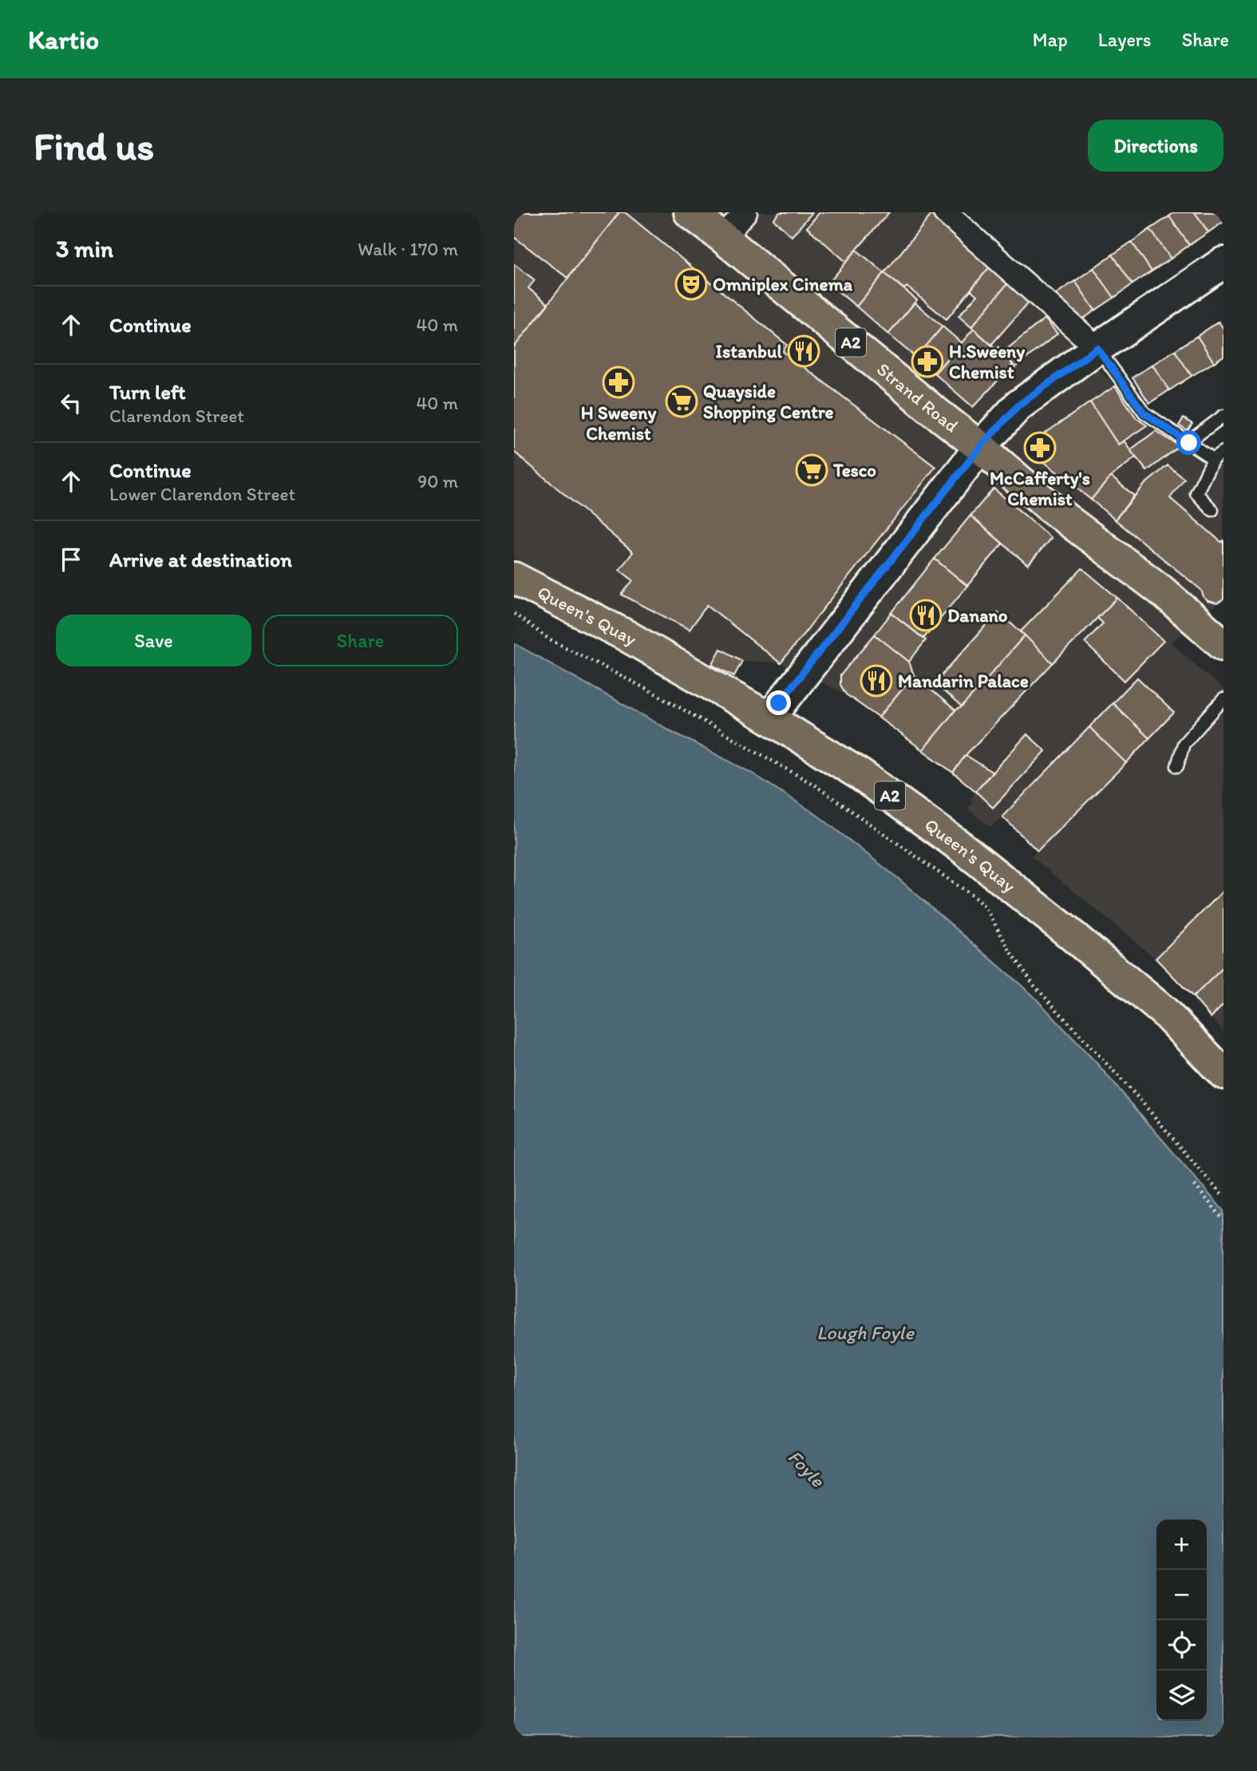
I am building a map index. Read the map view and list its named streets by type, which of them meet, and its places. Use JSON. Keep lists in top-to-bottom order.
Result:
{
  "streets": {
    "main road": ["A2", "Strand Road", "Queen's Quay"]
  },
  "water": ["Lough Foyle", "Foyle"],
  "places": {
    "theatre": ["Omniplex Cinema"],
    "restaurant": ["Istanbul", "Danano", "Mandarin Palace"],
    "pharmacy": ["H.Sweeny Chemist", "H Sweeny Chemist", "McCafferty's Chemist"],
    "supermarket": ["Quayside Shopping Centre", "Tesco"]
  },
  "page": {
    "header": "Kartio",
    "nav": ["Map", "Layers", "Share"],
    "buttons": [
      "Directions",
      ["Save", "Share"]
    ],
    "title": "Find us",
    "heading": ["3 min", "Walk · 170 m"],
    "list": [
      ["Continue", "40 m"],
      ["Turn left", "Clarendon Street", "40 m"],
      ["Continue", "Lower Clarendon Street", "90 m"],
      "Arrive at destination"
    ],
    "map_buttons": ["+", "−"]
  }
}
